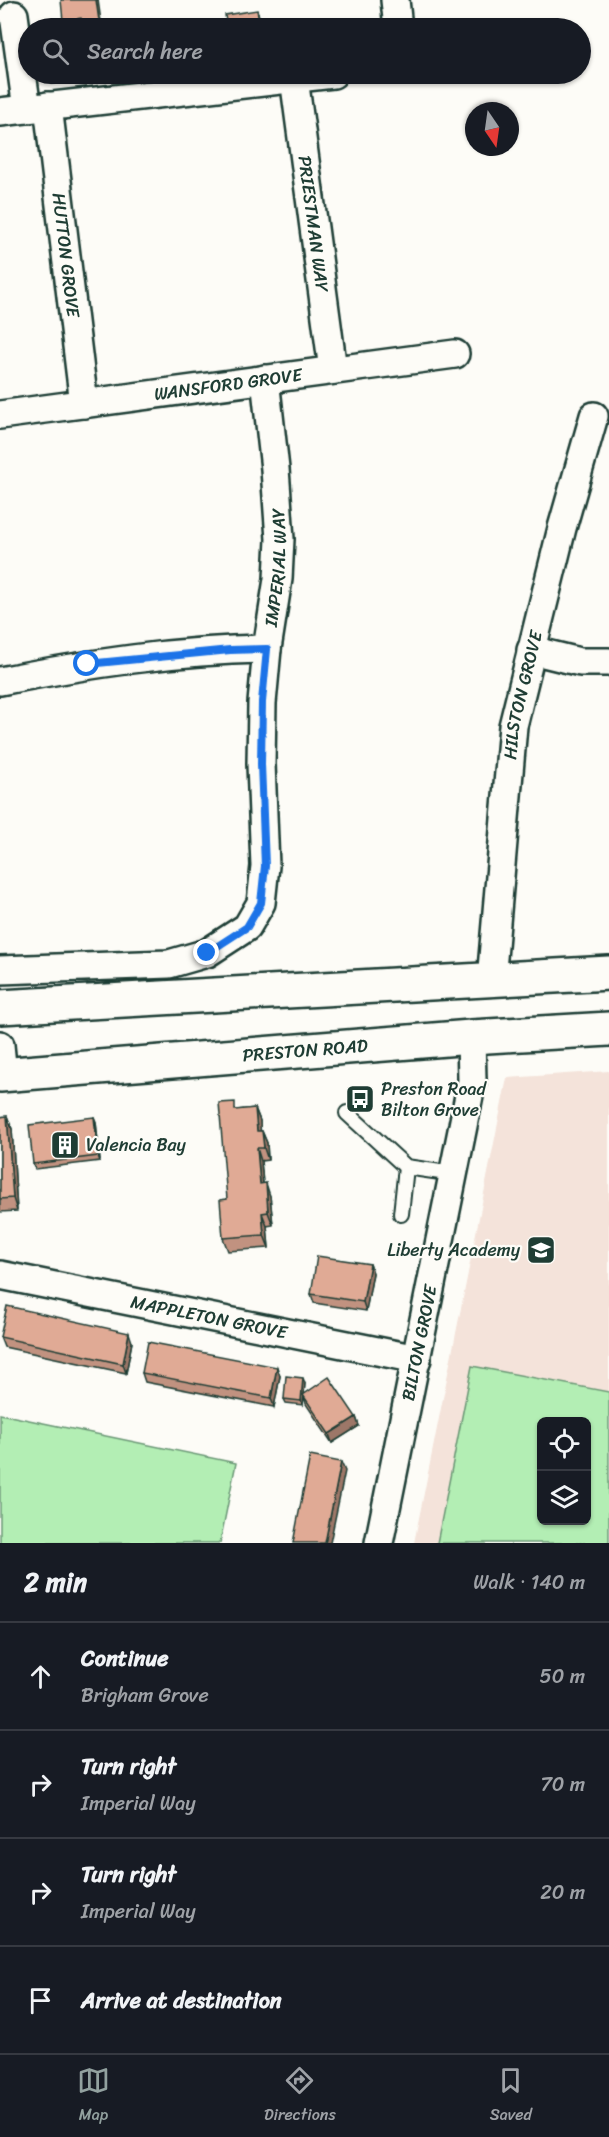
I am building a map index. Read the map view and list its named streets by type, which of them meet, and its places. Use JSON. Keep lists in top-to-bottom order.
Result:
{
  "streets": {
    "street": [
      "PRIESTMAN WAY",
      "HUTTON GROVE",
      "WANSFORD GROVE",
      "IMPERIAL WAY",
      "HILSTON GROVE",
      "PRESTON ROAD",
      "MAPPLETON GROVE",
      "BILTON GROVE"
    ]
  },
  "crossings": [
    ["PRIESTMAN WAY", "WANSFORD GROVE"],
    ["HUTTON GROVE", "WANSFORD GROVE"],
    ["WANSFORD GROVE", "IMPERIAL WAY"],
    ["PRESTON ROAD", "BILTON GROVE"],
    ["MAPPLETON GROVE", "BILTON GROVE"]
  ],
  "places": {
    "bus stop": ["Preston Road Bilton Grove"],
    "building": ["Valencia Bay"],
    "school or university": ["Liberty Academy"]
  },
  "north": "bottom",
  "page": {
    "search": "Search here",
    "heading": ["2 min", "Walk · 140 m"],
    "list": [
      ["Continue", "Brigham Grove", "50 m"],
      ["Turn right", "Imperial Way", "70 m"],
      ["Turn right", "Imperial Way", "20 m"],
      "Arrive at destination"
    ],
    "nav": ["Map", "Directions", "Saved"]
  }
}
